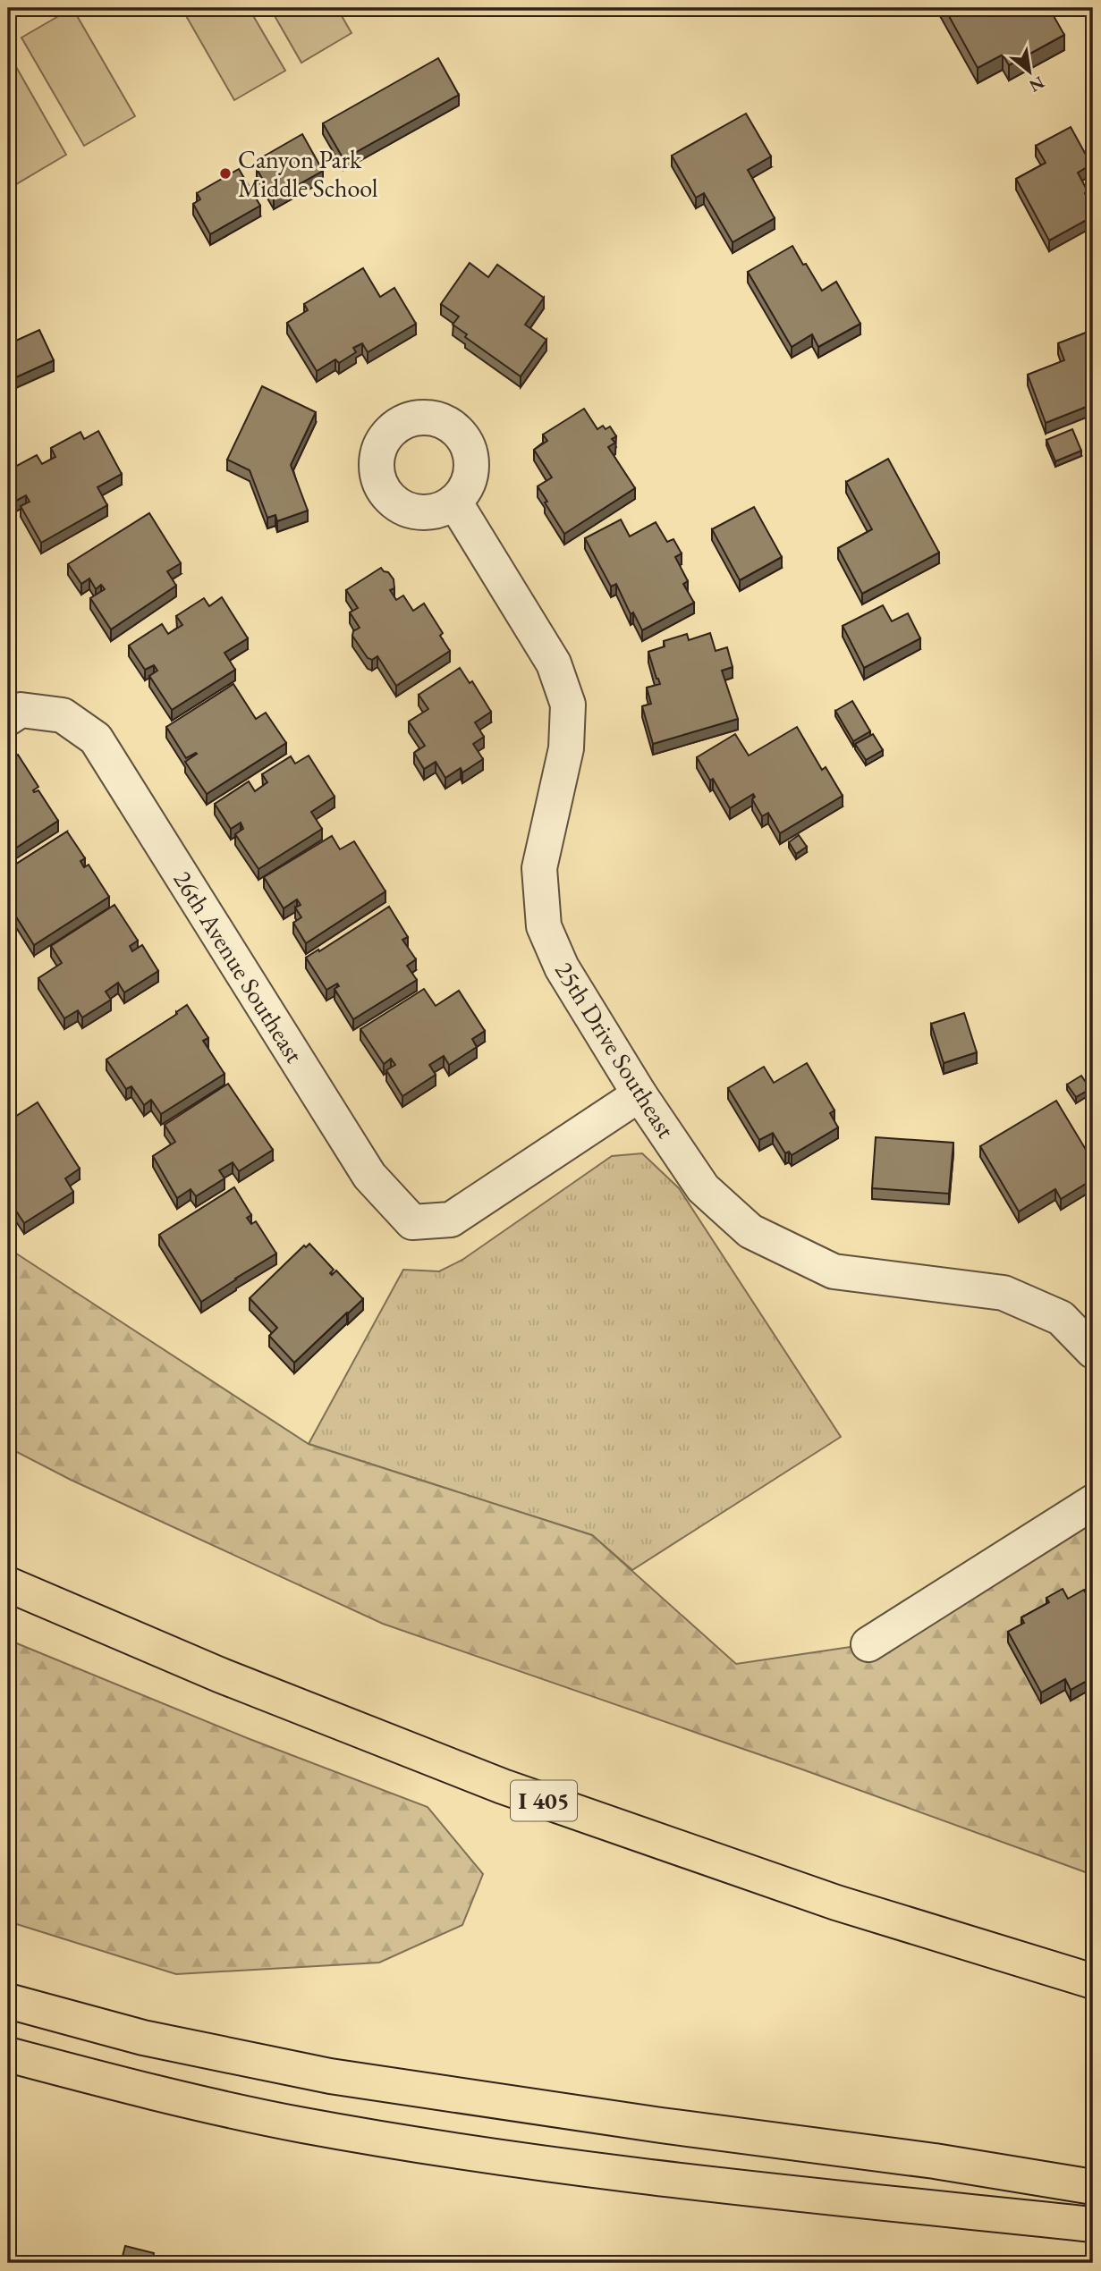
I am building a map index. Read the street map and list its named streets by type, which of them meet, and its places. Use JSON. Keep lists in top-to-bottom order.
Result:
{
  "streets": {
    "highway": ["I 405"],
    "street": ["26th Avenue Southeast", "25th Drive Southeast"]
  },
  "crossings": [
    ["26th Avenue Southeast", "25th Drive Southeast"]
  ],
  "places": ["Canyon Park Middle School"],
  "north": "bottom right"
}
